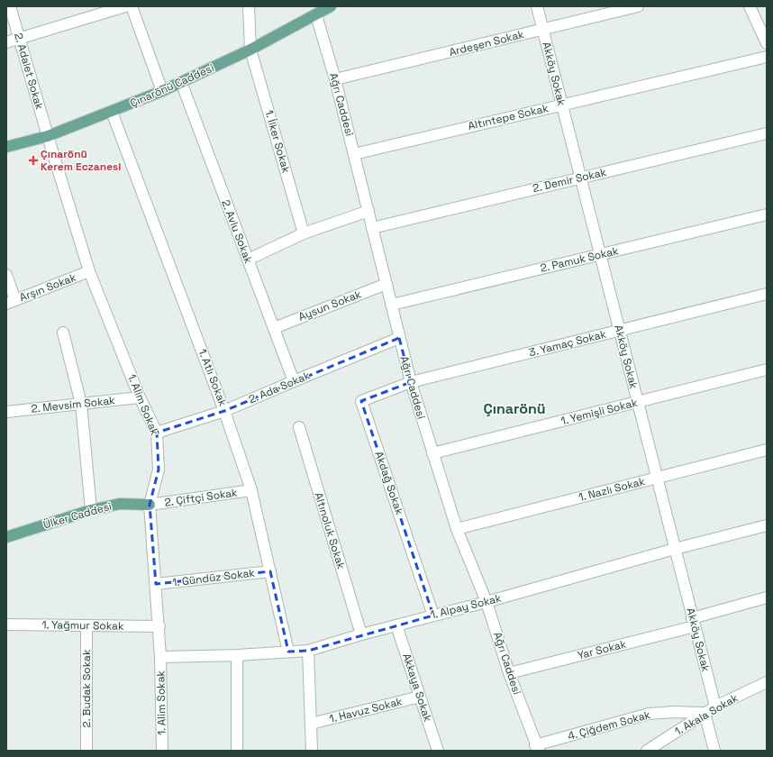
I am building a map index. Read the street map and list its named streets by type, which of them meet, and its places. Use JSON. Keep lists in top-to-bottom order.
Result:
{
  "streets": {
    "main road": ["Çınarönü Caddesi", "Ülker Caddesi"],
    "street": [
      "Ardeşen Sokak",
      "2. Adalet Sokak",
      "Akköy Sokak",
      "Ağrı Caddesi",
      "Altıntepe Sokak",
      "1. İlker Sokak",
      "2. Demir Sokak",
      "2. Avlu Sokak",
      "2. Pamuk Sokak",
      "Arşın Sokak",
      "Aysun Sokak",
      "3. Yamaç Sokak",
      "1. Atlı Sokak",
      "2. Ada Sokak",
      "2. Mevsim Sokak",
      "1. Alim Sokak",
      "1. Yemişli Sokak",
      "Akdağ Sokak",
      "1. Nazlı Sokak",
      "2. Çiftçi Sokak",
      "Altınoluk Sokak",
      "1. Gündüz Sokak",
      "1. Alpay Sokak",
      "1. Yağmur Sokak",
      "Yar Sokak",
      "Akkaya Sokak",
      "2. Budak Sokak",
      "1. Havuz Sokak",
      "1. Akala Sokak",
      "4. Çiğdem Sokak"
    ]
  },
  "crossings": [
    ["Ardeşen Sokak", "Akköy Sokak"],
    ["Ardeşen Sokak", "Ağrı Caddesi"],
    ["2. Adalet Sokak", "Çınarönü Caddesi"],
    ["2. Adalet Sokak", "1. Alim Sokak"],
    ["Akköy Sokak", "Altıntepe Sokak"],
    ["Akköy Sokak", "2. Demir Sokak"],
    ["Akköy Sokak", "2. Pamuk Sokak"],
    ["Akköy Sokak", "3. Yamaç Sokak"],
    ["Akköy Sokak", "1. Yemişli Sokak"],
    ["Akköy Sokak", "1. Nazlı Sokak"],
    ["Akköy Sokak", "1. Alpay Sokak"],
    ["Akköy Sokak", "Yar Sokak"],
    ["Akköy Sokak", "1. Akala Sokak"],
    ["Çınarönü Caddesi", "Ağrı Caddesi"],
    ["Çınarönü Caddesi", "1. İlker Sokak"],
    ["Çınarönü Caddesi", "2. Avlu Sokak"],
    ["Çınarönü Caddesi", "1. Atlı Sokak"],
    ["Çınarönü Caddesi", "1. Alim Sokak"],
    ["Ağrı Caddesi", "Altıntepe Sokak"],
    ["Ağrı Caddesi", "2. Demir Sokak"],
    ["Ağrı Caddesi", "2. Pamuk Sokak"],
    ["Ağrı Caddesi", "Aysun Sokak"],
    ["Ağrı Caddesi", "3. Yamaç Sokak"],
    ["Ağrı Caddesi", "2. Ada Sokak"],
    ["Ağrı Caddesi", "1. Yemişli Sokak"],
    ["Ağrı Caddesi", "Akdağ Sokak"],
    ["Ağrı Caddesi", "1. Nazlı Sokak"],
    ["Ağrı Caddesi", "1. Alpay Sokak"],
    ["Ağrı Caddesi", "Yar Sokak"],
    ["Ağrı Caddesi", "4. Çiğdem Sokak"],
    ["2. Avlu Sokak", "Aysun Sokak"],
    ["2. Avlu Sokak", "2. Ada Sokak"],
    ["Arşın Sokak", "1. Alim Sokak"],
    ["3. Yamaç Sokak", "Akdağ Sokak"],
    ["1. Atlı Sokak", "2. Ada Sokak"],
    ["1. Atlı Sokak", "2. Çiftçi Sokak"],
    ["1. Atlı Sokak", "1. Gündüz Sokak"],
    ["1. Atlı Sokak", "1. Alpay Sokak"],
    ["2. Ada Sokak", "1. Alim Sokak"],
    ["2. Mevsim Sokak", "1. Alim Sokak"],
    ["1. Alim Sokak", "2. Çiftçi Sokak"],
    ["1. Alim Sokak", "Ülker Caddesi"],
    ["1. Alim Sokak", "1. Gündüz Sokak"],
    ["1. Alim Sokak", "1. Alpay Sokak"],
    ["1. Alim Sokak", "1. Yağmur Sokak"],
    ["Akdağ Sokak", "1. Alpay Sokak"],
    ["2. Çiftçi Sokak", "Ülker Caddesi"],
    ["Altınoluk Sokak", "1. Alpay Sokak"],
    ["1. Alpay Sokak", "Akkaya Sokak"],
    ["1. Yağmur Sokak", "2. Budak Sokak"],
    ["Akkaya Sokak", "1. Havuz Sokak"],
    ["1. Akala Sokak", "4. Çiğdem Sokak"]
  ],
  "districts": ["Çınarönü"],
  "places": {
    "health": ["Çınarönü Kerem Eczanesi"]
  }
}
